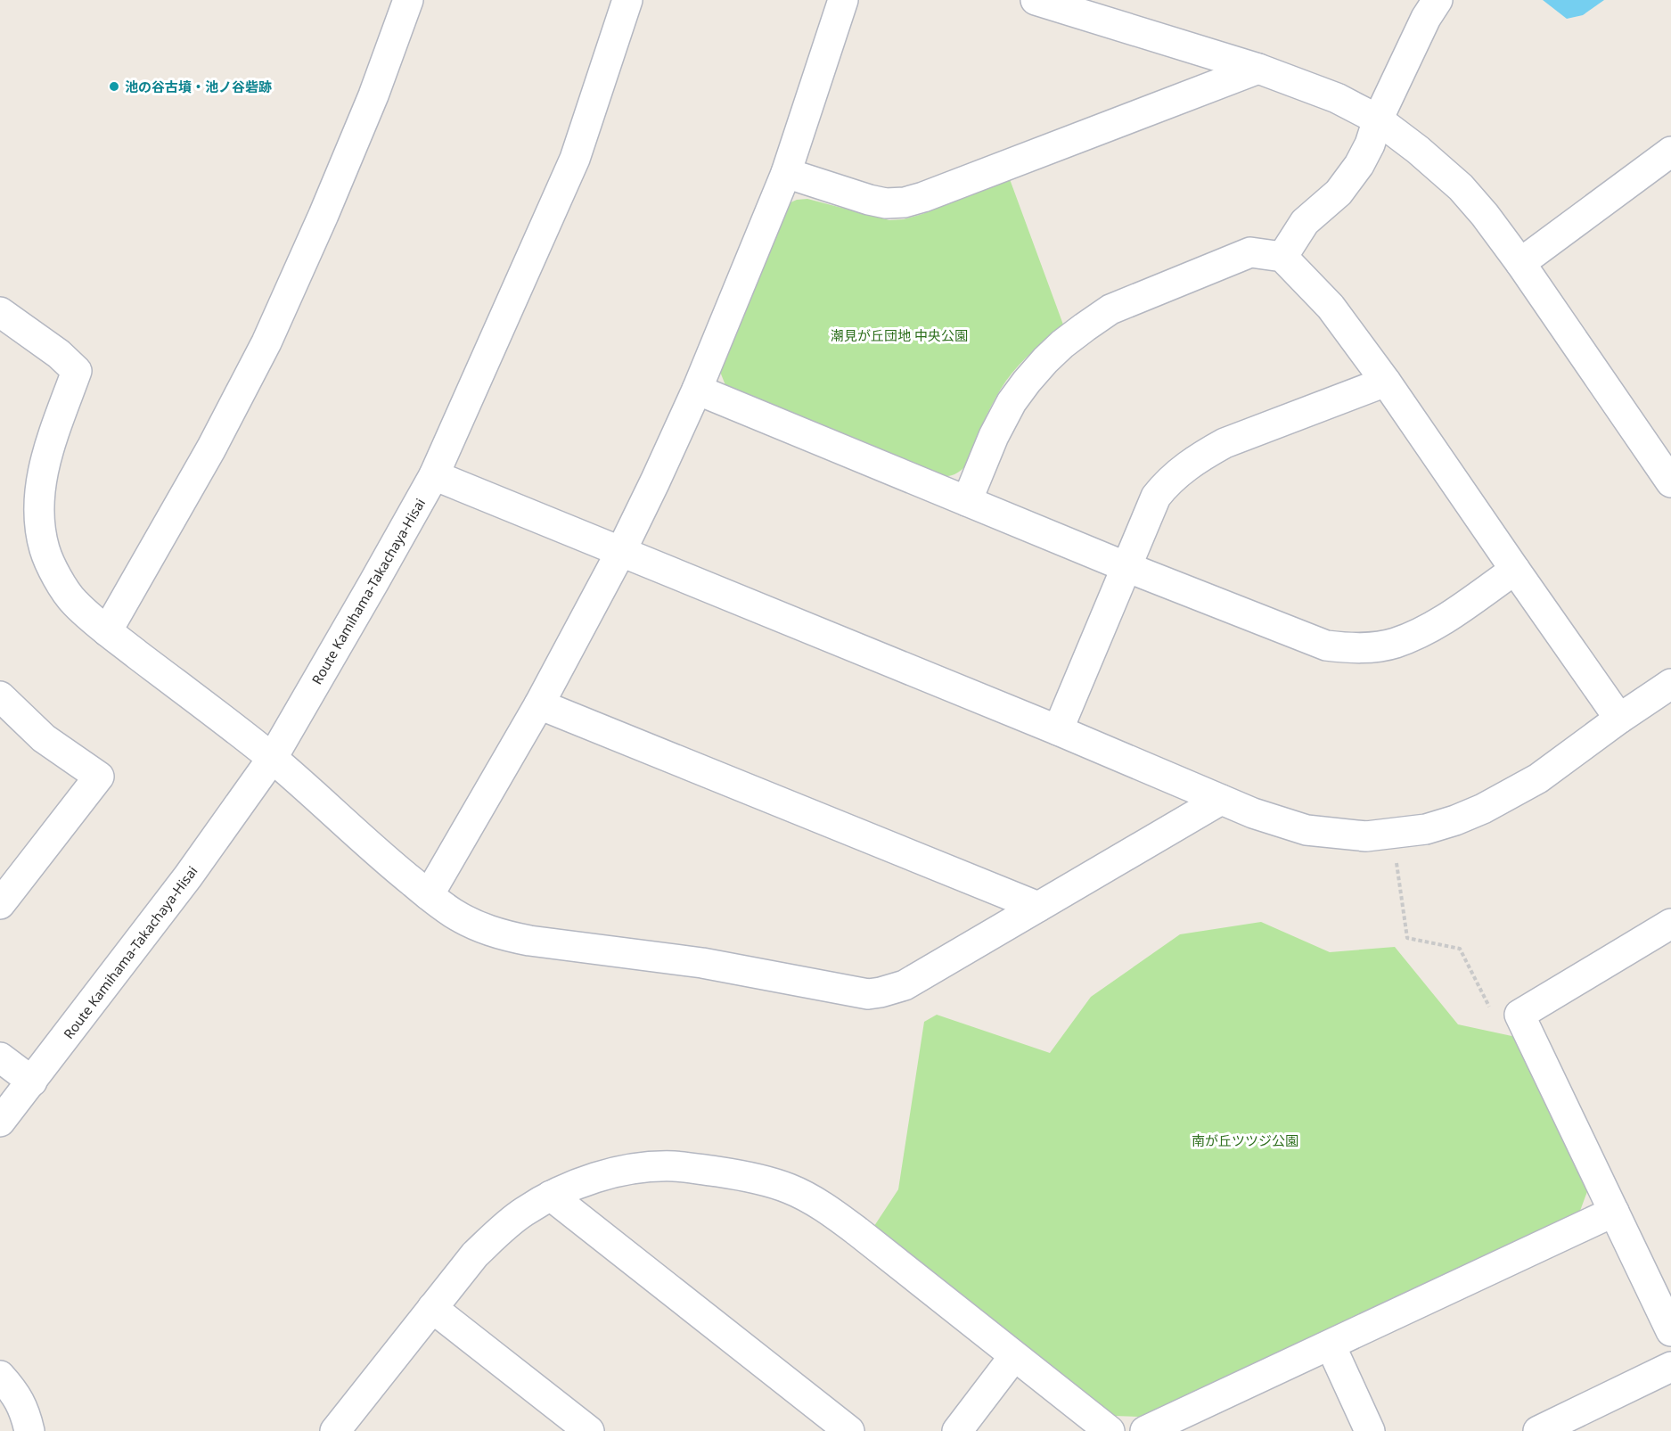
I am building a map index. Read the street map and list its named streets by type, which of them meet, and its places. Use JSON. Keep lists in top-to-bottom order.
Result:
{
  "streets": {
    "street": ["Route Kamihama-Takachaya-Hisai"]
  },
  "parks": ["潮見が丘団地 中央公園", "南が丘ツツジ公園"],
  "places": ["池の谷古墳・池ノ谷砦跡"]
}
